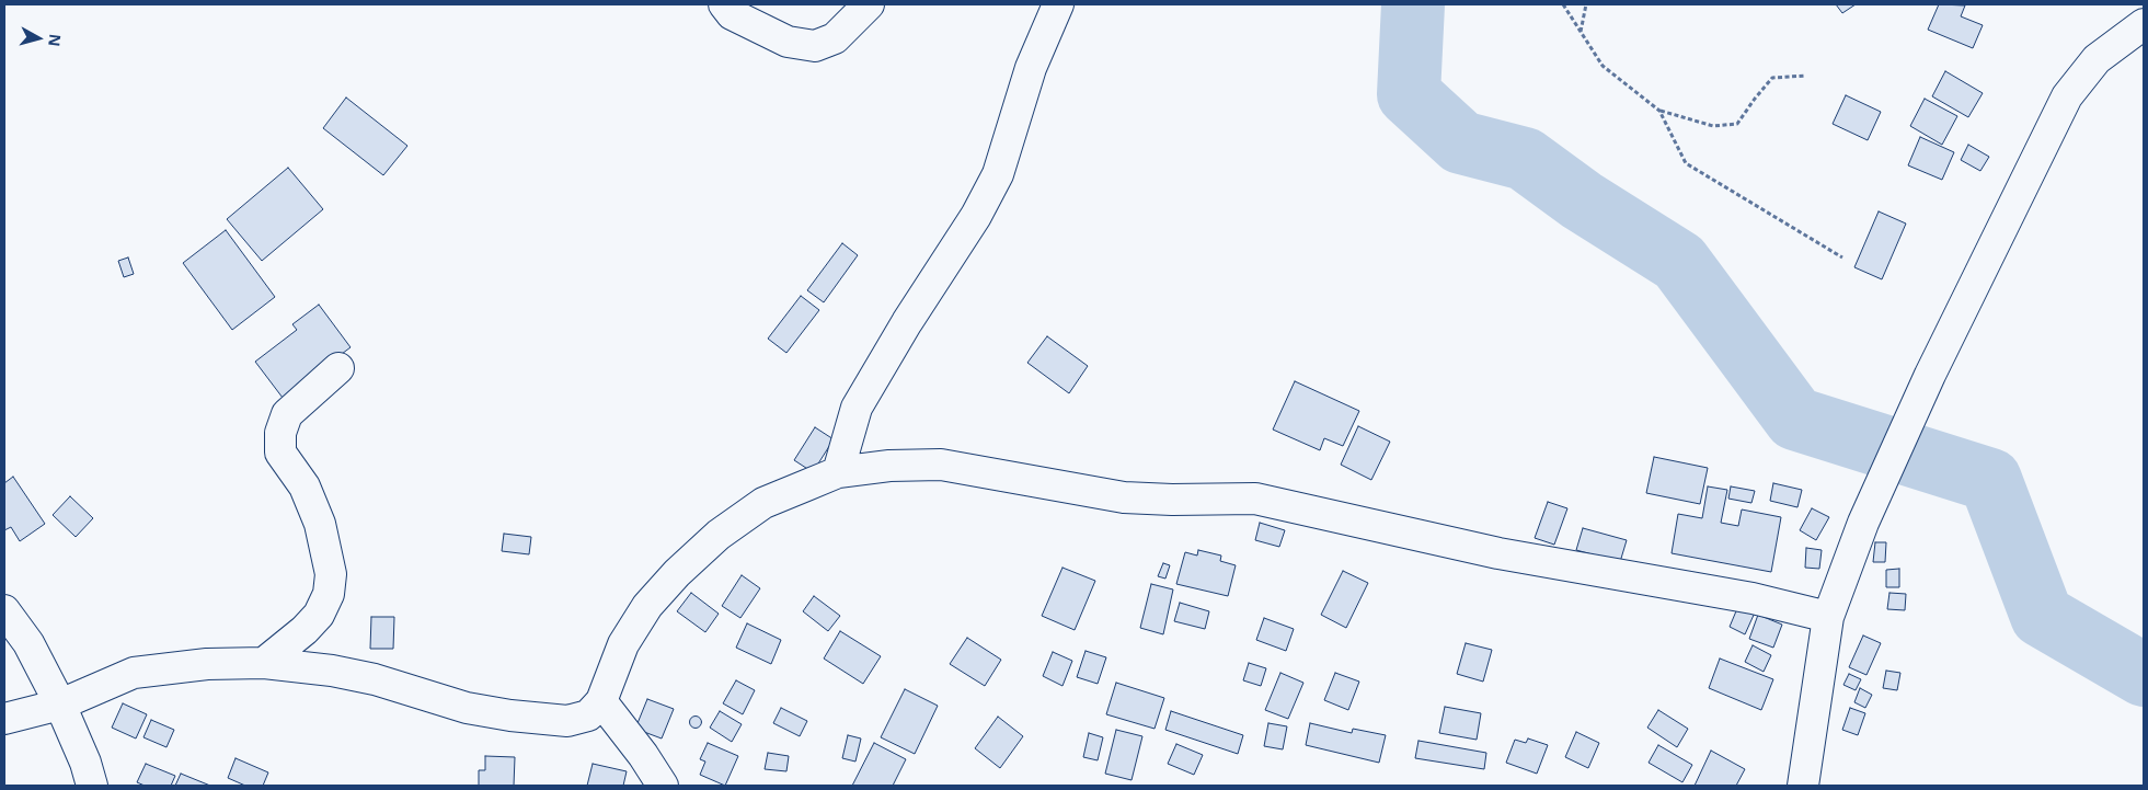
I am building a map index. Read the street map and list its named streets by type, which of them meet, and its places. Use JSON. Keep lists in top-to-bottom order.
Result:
{
  "north": "right"
}
